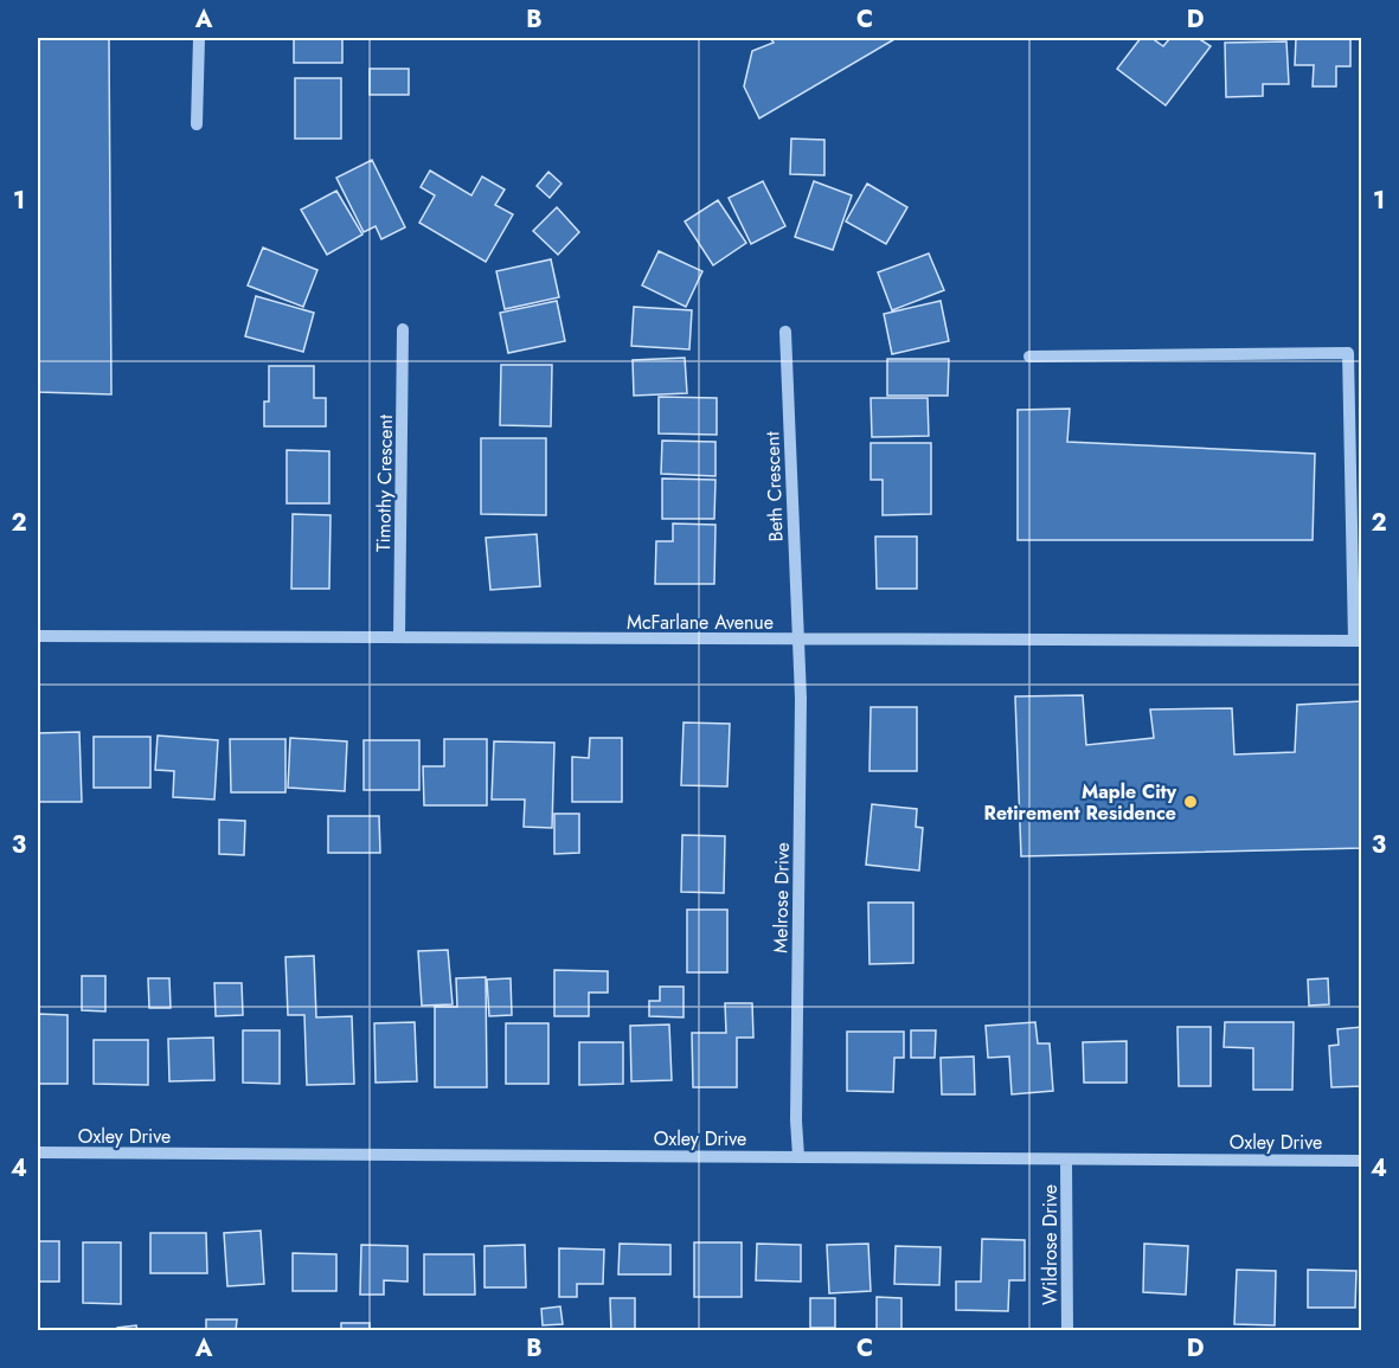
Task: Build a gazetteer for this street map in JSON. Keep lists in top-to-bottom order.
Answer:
{
  "streets": {
    "street": [
      "Timothy Crescent",
      "Beth Crescent",
      "McFarlane Avenue",
      "Melrose Drive",
      "Oxley Drive",
      "Wildrose Drive"
    ]
  },
  "crossings": [
    ["Timothy Crescent", "McFarlane Avenue"],
    ["Beth Crescent", "McFarlane Avenue"],
    ["Beth Crescent", "Melrose Drive"],
    ["McFarlane Avenue", "Melrose Drive"],
    ["Melrose Drive", "Oxley Drive"],
    ["Oxley Drive", "Wildrose Drive"]
  ],
  "places": ["Maple City Retirement Residence"],
  "grid": {
    "columns": [
      "A",
      "B",
      "C",
      "D"
    ],
    "rows": [
      "1",
      "2",
      "3",
      "4"
    ]
  }
}
